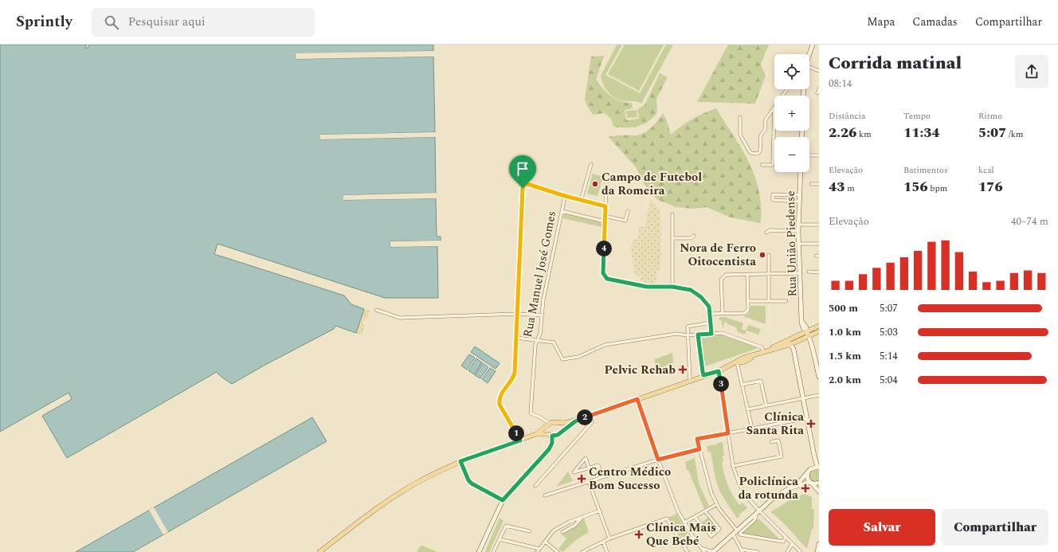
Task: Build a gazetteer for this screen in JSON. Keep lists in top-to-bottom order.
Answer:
{
  "streets": {
    "street": ["Rua União Piedense", "Rua Manuel José Gomes"]
  },
  "places": {
    "other": ["Campo de Futebol da Romeira", "Nora de Ferro Oitocentista"],
    "health": [
      "Pelvic Rehab",
      "Clínica Santa Rita",
      "Centro Médico Bom Sucesso",
      "Policlínica da rotunda",
      "Clínica Mais Que Bebé"
    ]
  },
  "page": {
    "header": "Sprintly",
    "search": "Pesquisar aqui",
    "nav": ["Mapa", "Camadas", "Compartilhar"],
    "heading": ["Corrida matinal", "08:14"],
    "map_buttons": ["+", "−"],
    "stats": [
      ["Distância", "2.26 km"],
      ["Tempo", "11:34"],
      ["Ritmo", "5:07 /km"],
      ["Elevação", "43 m"],
      ["Batimentos", "156 bpm"],
      ["kcal", "176"]
    ],
    "chart": ["Elevação", "40–74 m"],
    "pins": [
      "4",
      "3",
      "2",
      "1"
    ],
    "list": [
      {
        "name": "500 m",
        "note": "5:07"
      },
      {
        "name": "1.0 km",
        "note": "5:03"
      },
      {
        "name": "1.5 km",
        "note": "5:14"
      },
      {
        "name": "2.0 km",
        "note": "5:04"
      }
    ],
    "buttons": ["Salvar", "Compartilhar"]
  }
}
